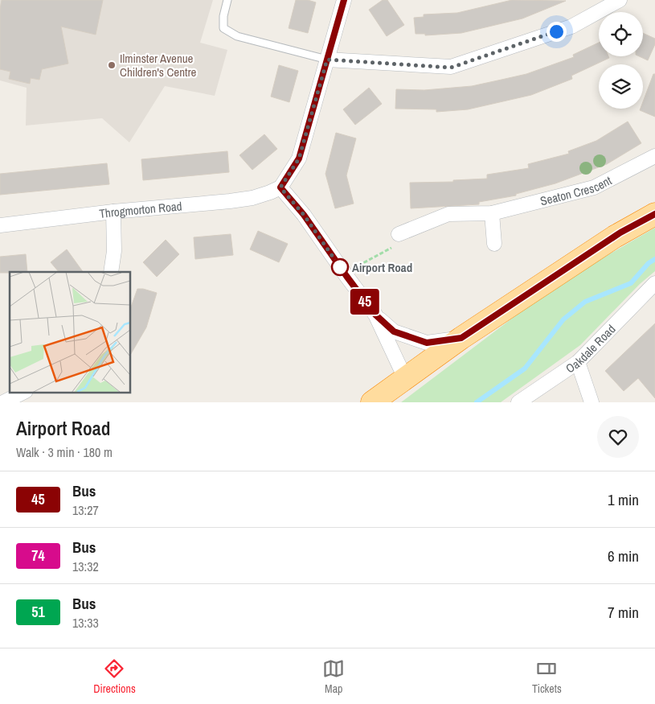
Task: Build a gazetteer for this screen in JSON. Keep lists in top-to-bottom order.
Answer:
{
  "streets": {
    "street": ["Seaton Crescent", "Throgmorton Road", "Oakdale Road"]
  },
  "places": ["Ilminster Avenue Children's Centre", "Airport Road"],
  "lines": ["bus line 45"],
  "page": {
    "on_map": "45",
    "heading": ["Airport Road", "Walk · 3 min · 180 m"],
    "list": [
      {
        "mark": "45",
        "name": "Bus",
        "note": "13:27",
        "value": "1 min"
      },
      {
        "mark": "74",
        "name": "Bus",
        "note": "13:32",
        "value": "6 min"
      },
      {
        "mark": "51",
        "name": "Bus",
        "note": "13:33",
        "value": "7 min"
      }
    ],
    "tabs": ["Directions", "Map", "Tickets"]
  }
}
